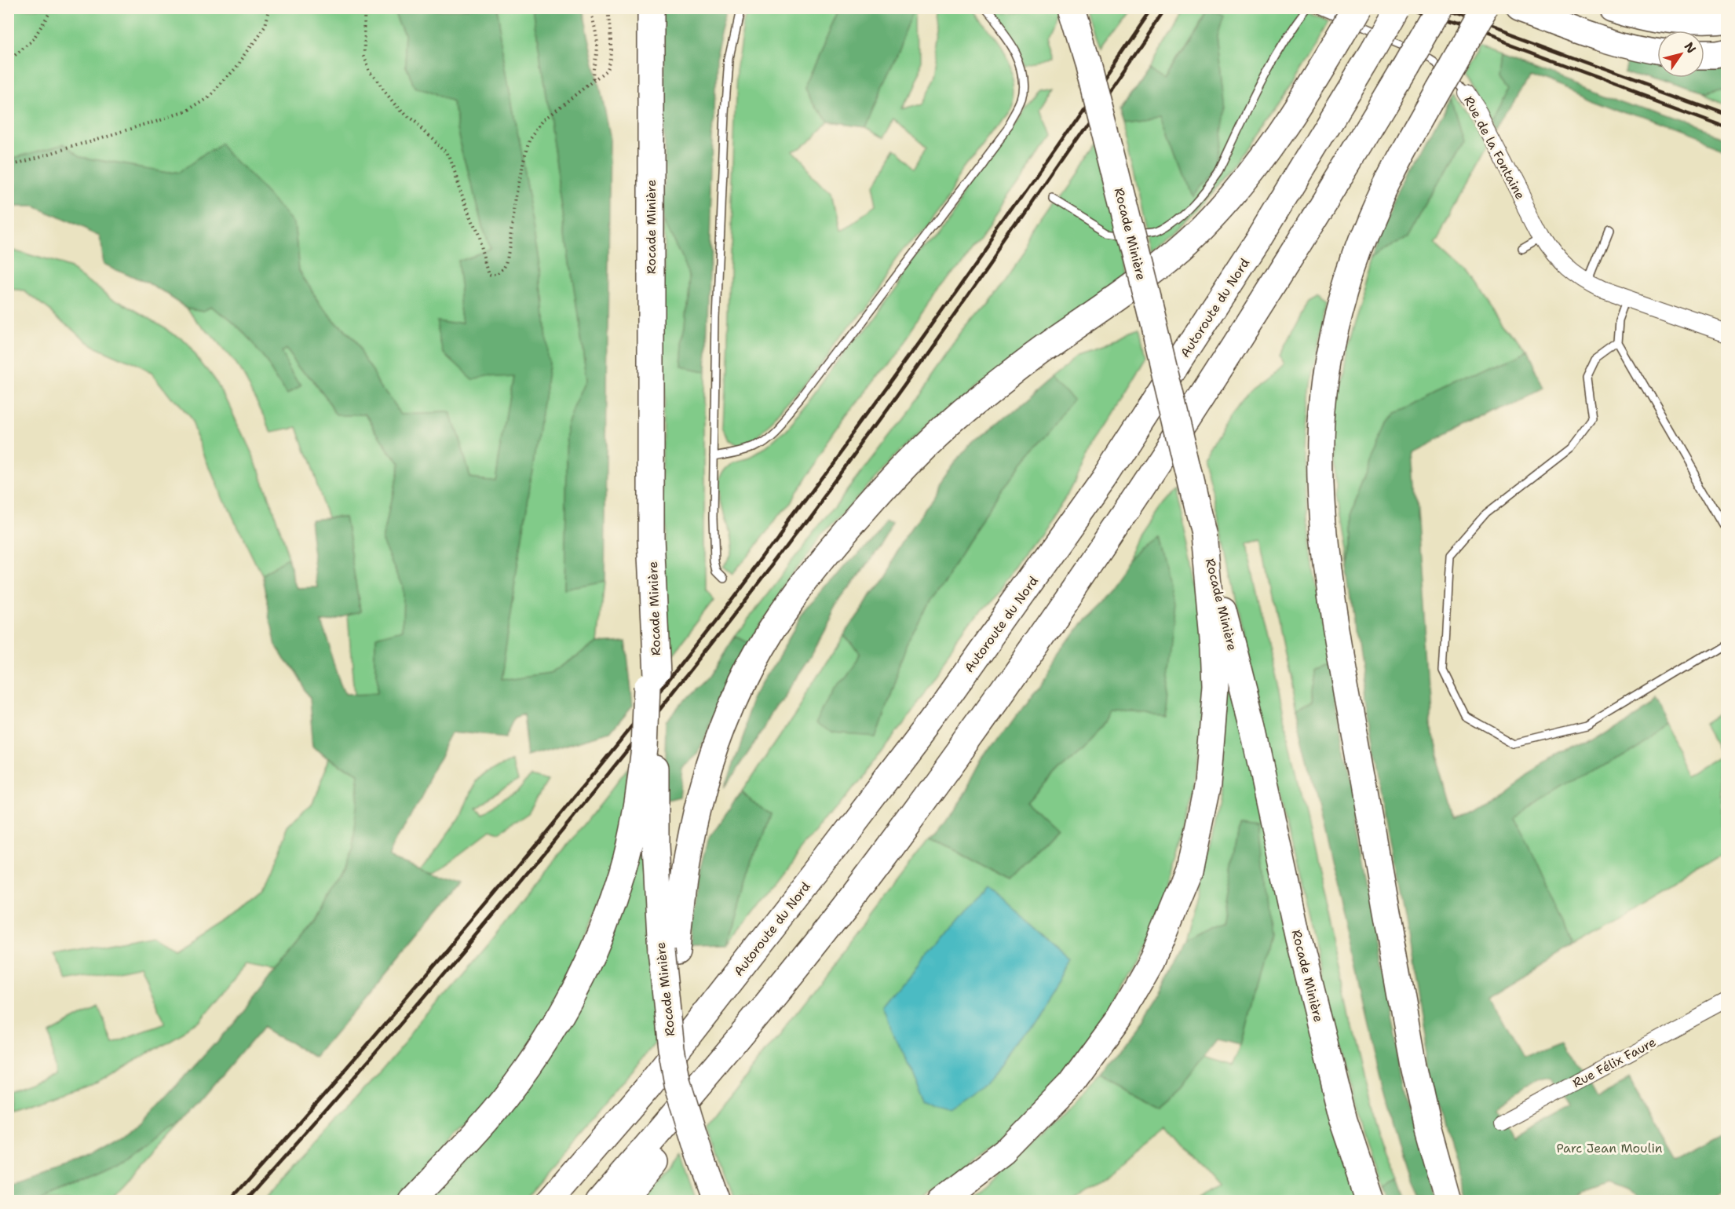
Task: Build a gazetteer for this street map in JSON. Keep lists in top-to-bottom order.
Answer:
{
  "streets": {
    "highway": ["Rocade Minière", "Autoroute du Nord"],
    "street": ["Rue de la Fontaine", "Rue Félix Faure"]
  },
  "parks": ["Parc Jean Moulin"],
  "north": "top right"
}
